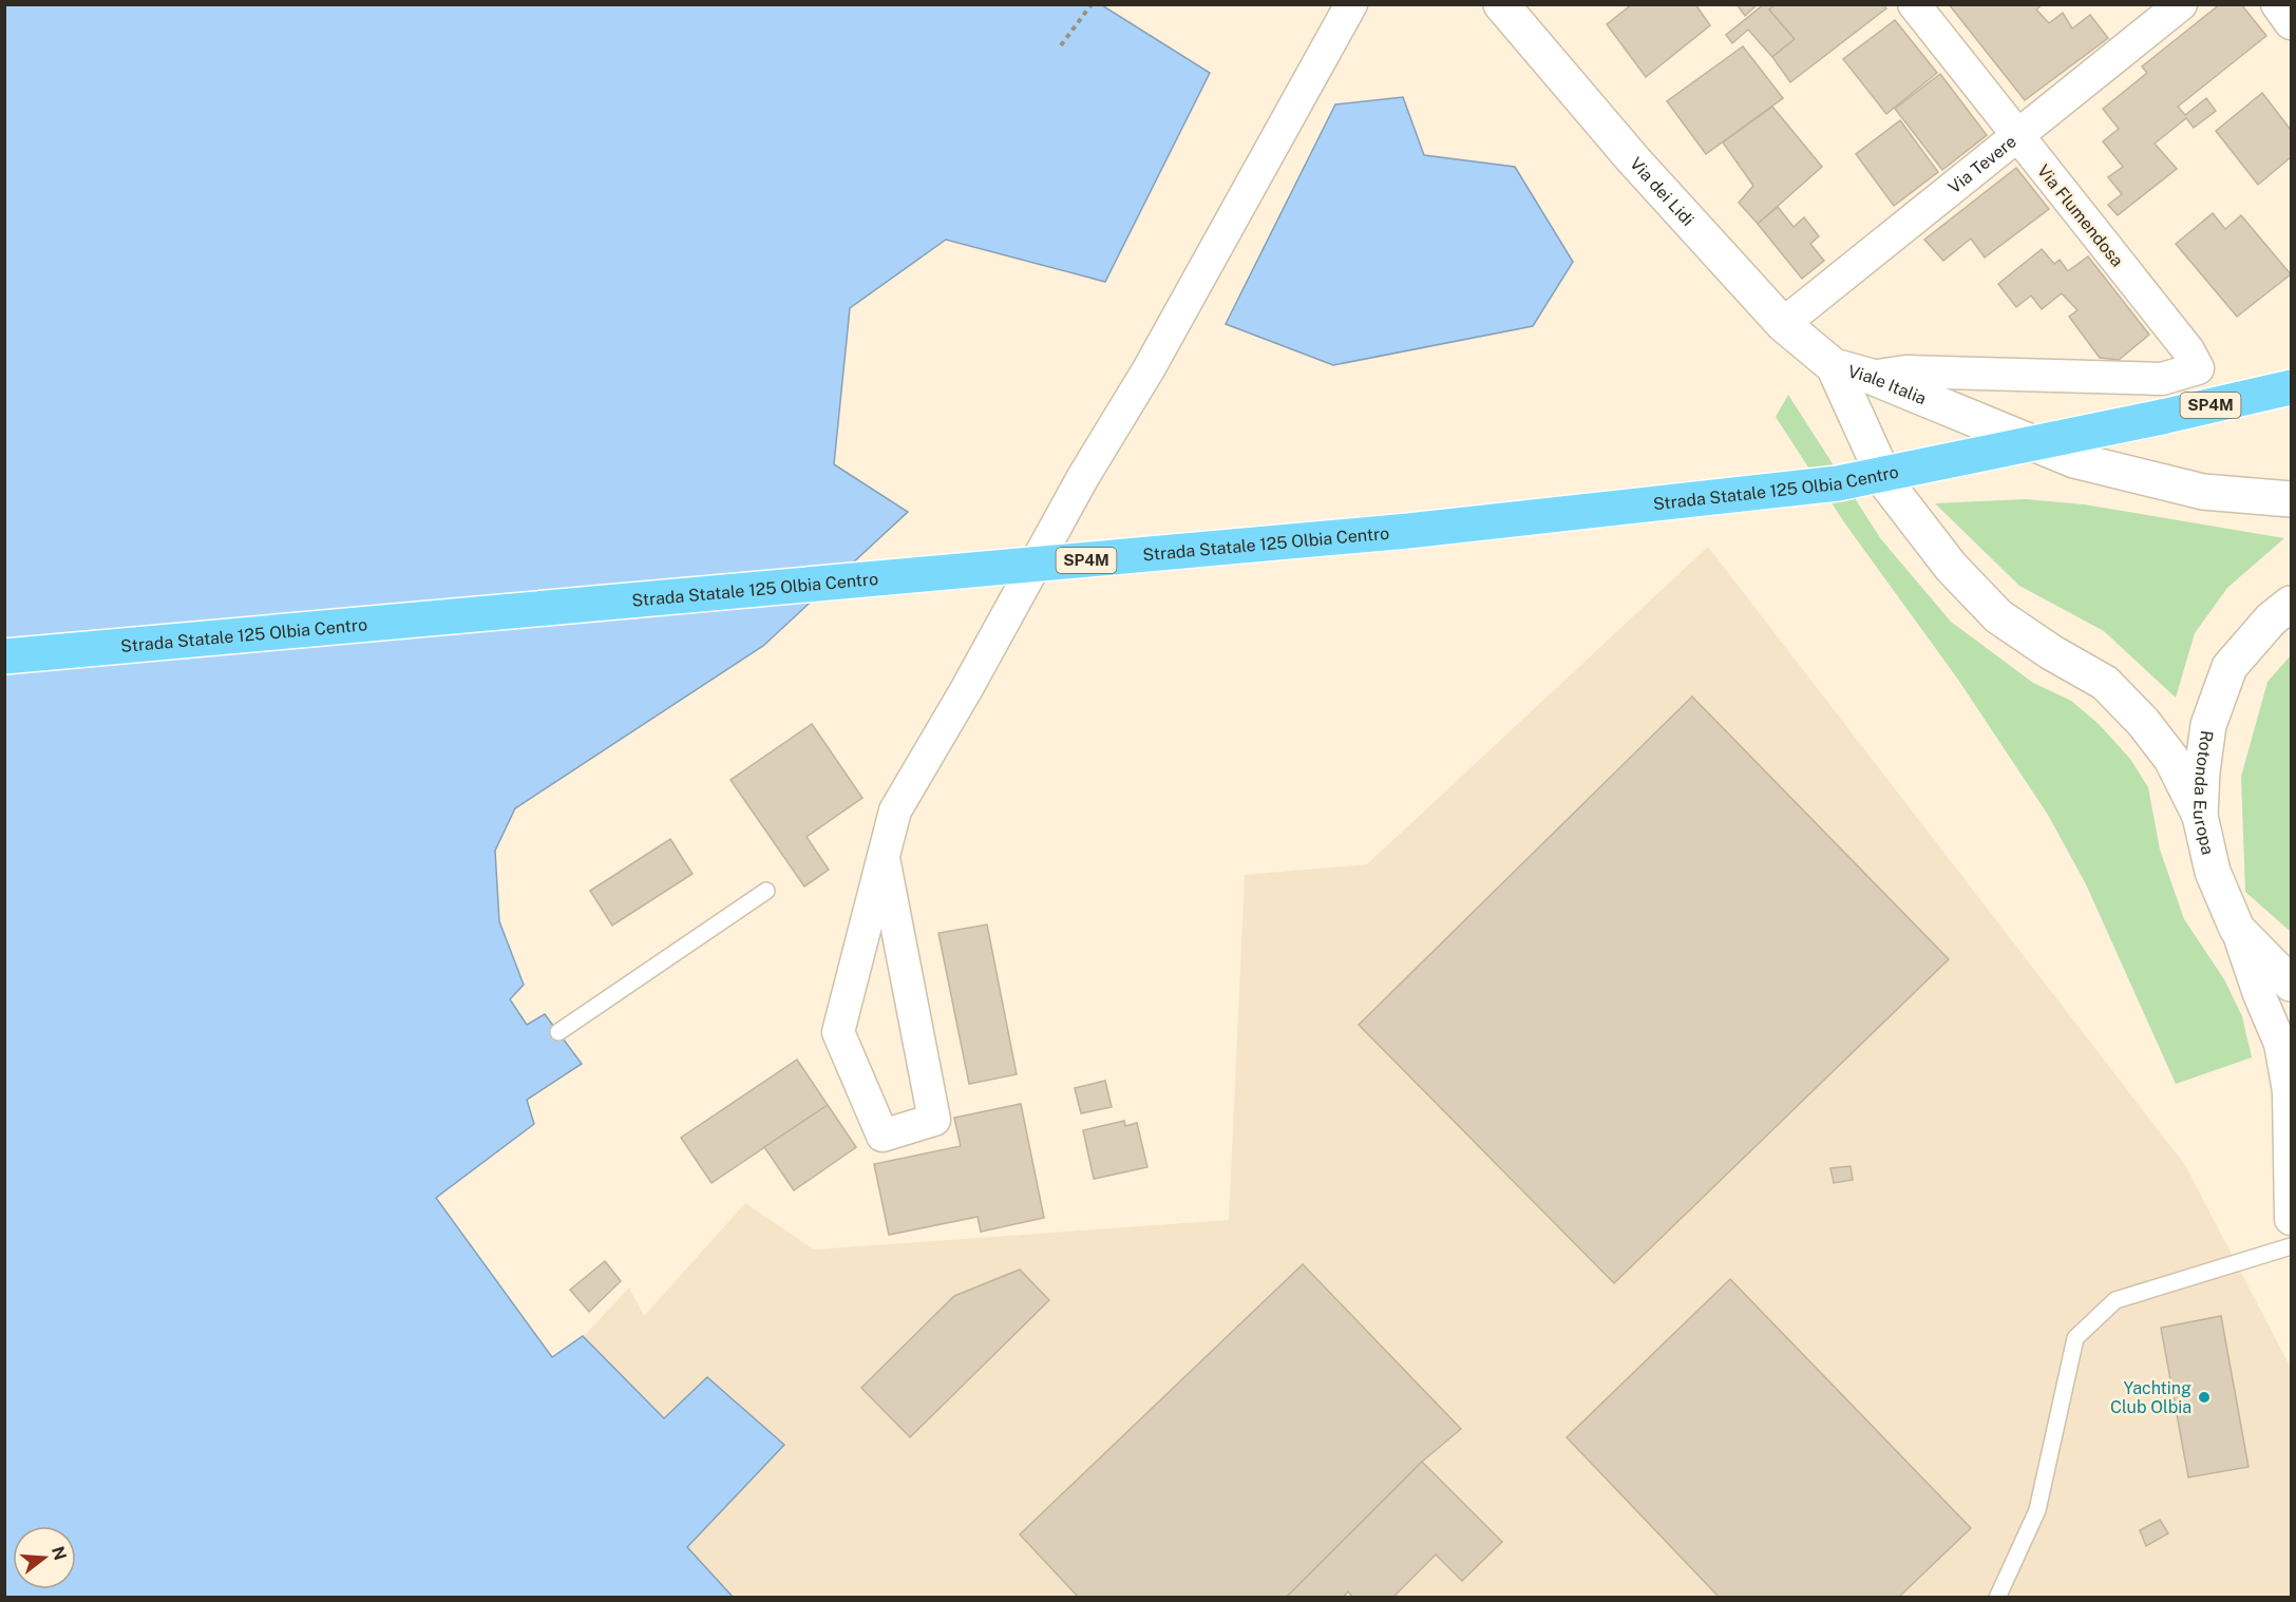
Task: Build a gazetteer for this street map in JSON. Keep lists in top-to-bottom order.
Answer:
{
  "streets": {
    "main road": [
      "Via dei Lidi",
      "Viale Italia",
      "SP4M",
      "Strada Statale 125 Olbia Centro",
      "Rotonda Europa"
    ],
    "street": ["Via Tevere", "Via Flumendosa"]
  },
  "crossings": [
    ["Via Tevere", "Via dei Lidi"],
    ["Via Tevere", "Via Flumendosa"],
    ["Via dei Lidi", "Viale Italia"],
    ["Via Flumendosa", "Viale Italia"],
    ["Viale Italia", "Rotonda Europa"]
  ],
  "places": ["Yachting Club Olbia"],
  "north": "right"
}
